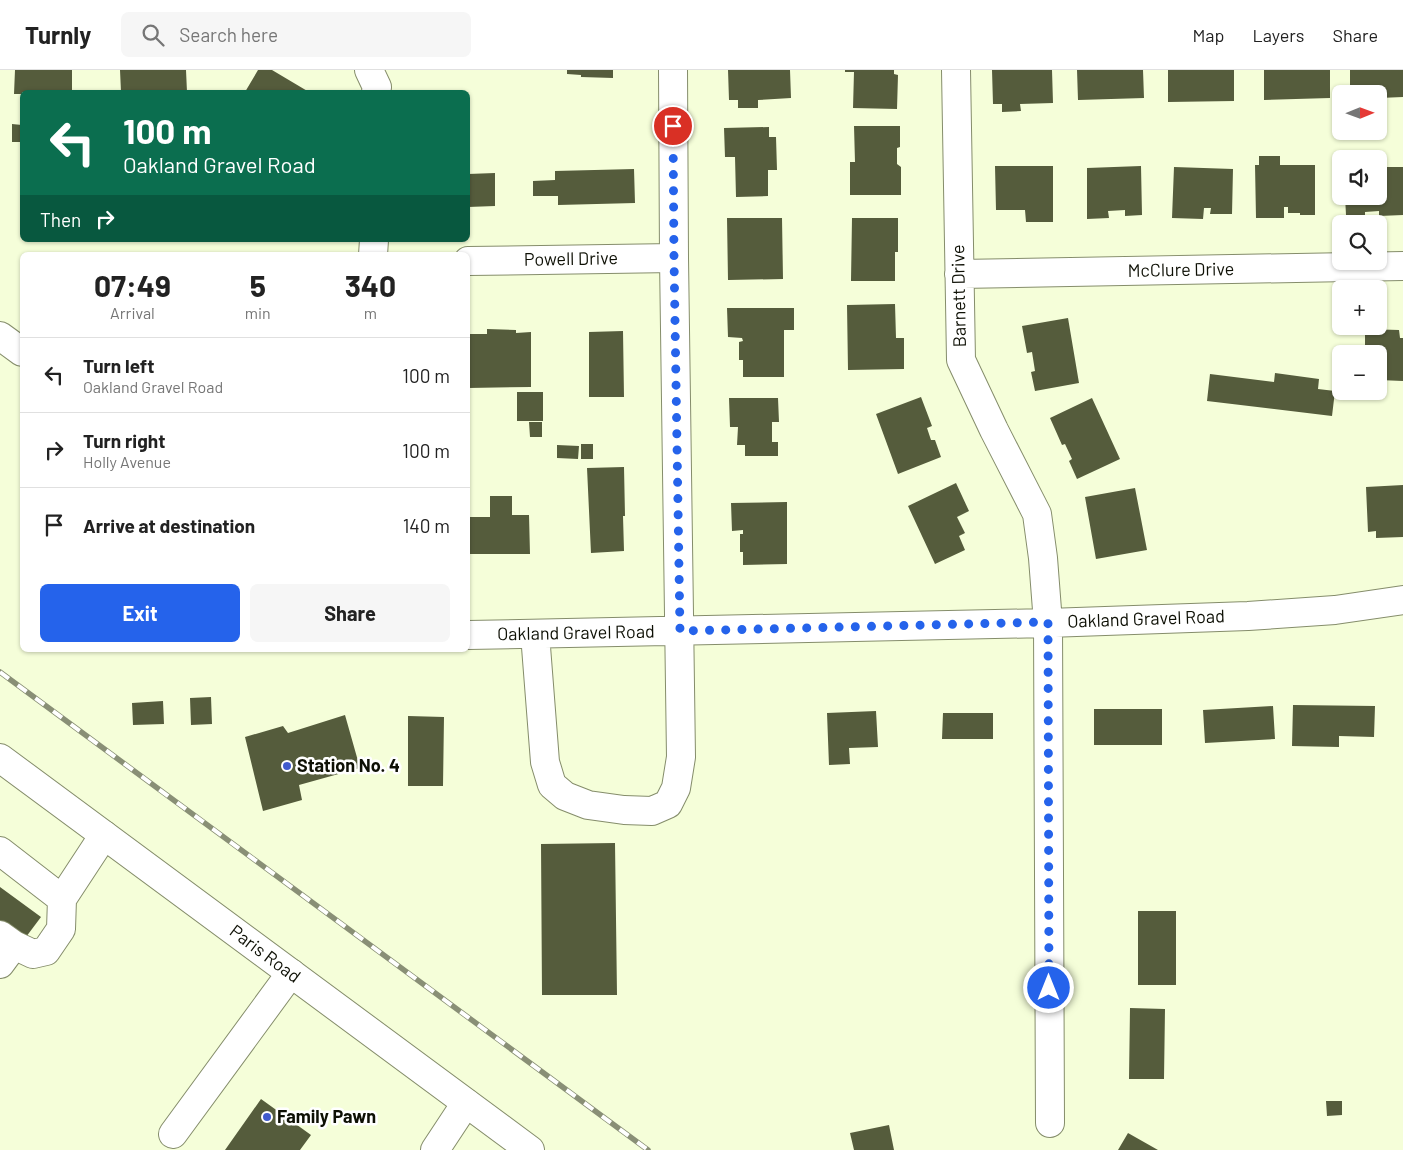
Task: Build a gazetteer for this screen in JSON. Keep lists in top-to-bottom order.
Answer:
{
  "streets": {
    "street": [
      "Powell Drive",
      "McClure Drive",
      "Barnett Drive",
      "Oakland Gravel Road",
      "Paris Road"
    ]
  },
  "crossings": [
    ["McClure Drive", "Barnett Drive"],
    ["Barnett Drive", "Oakland Gravel Road"]
  ],
  "places": ["Station No. 4", "Family Pawn"],
  "north": "right",
  "page": {
    "header": "Turnly",
    "search": "Search here",
    "nav": ["Map", "Layers", "Share"],
    "map_buttons": ["+", "−"],
    "turn": ["100 m", "Oakland Gravel Road"],
    "then": "Then",
    "eta": [
      "07:49",
      "Arrival",
      "5",
      "min",
      "340",
      "m"
    ],
    "list": [
      {
        "name": "Turn left",
        "note": "Oakland Gravel Road",
        "value": "100 m"
      },
      {
        "name": "Turn right",
        "note": "Holly Avenue",
        "value": "100 m"
      },
      {
        "name": "Arrive at destination",
        "value": "140 m"
      }
    ],
    "buttons": ["Exit", "Share"]
  }
}
